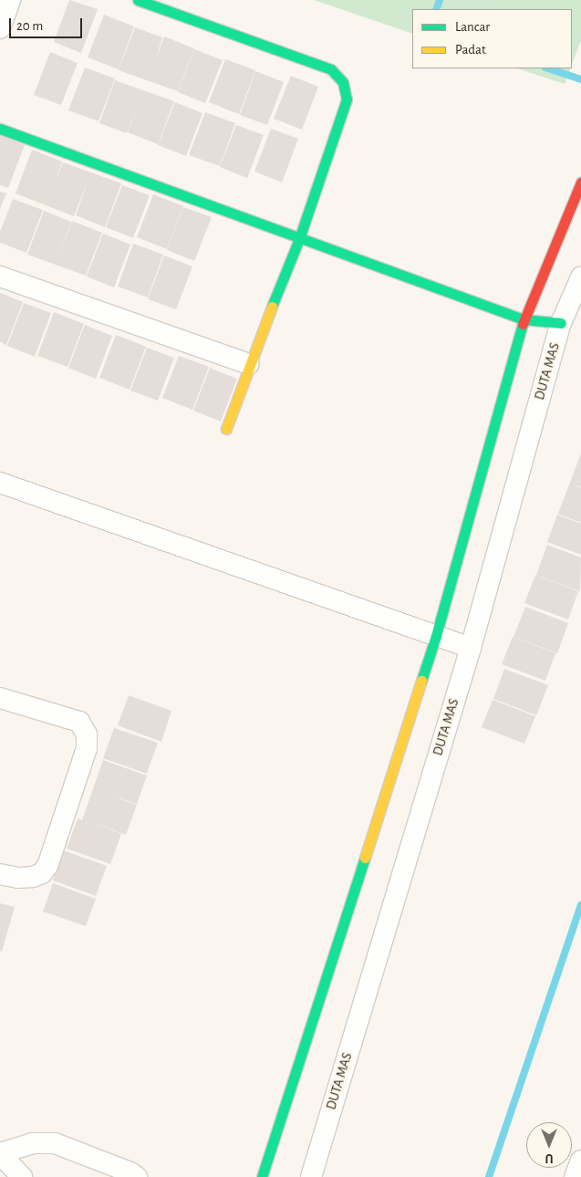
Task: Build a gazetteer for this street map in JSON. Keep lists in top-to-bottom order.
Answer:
{
  "streets": {
    "street": ["DUTA MAS"]
  },
  "legend": ["Lancar", "Padat"],
  "scale_bar": "20 m",
  "north": "bottom"
}
